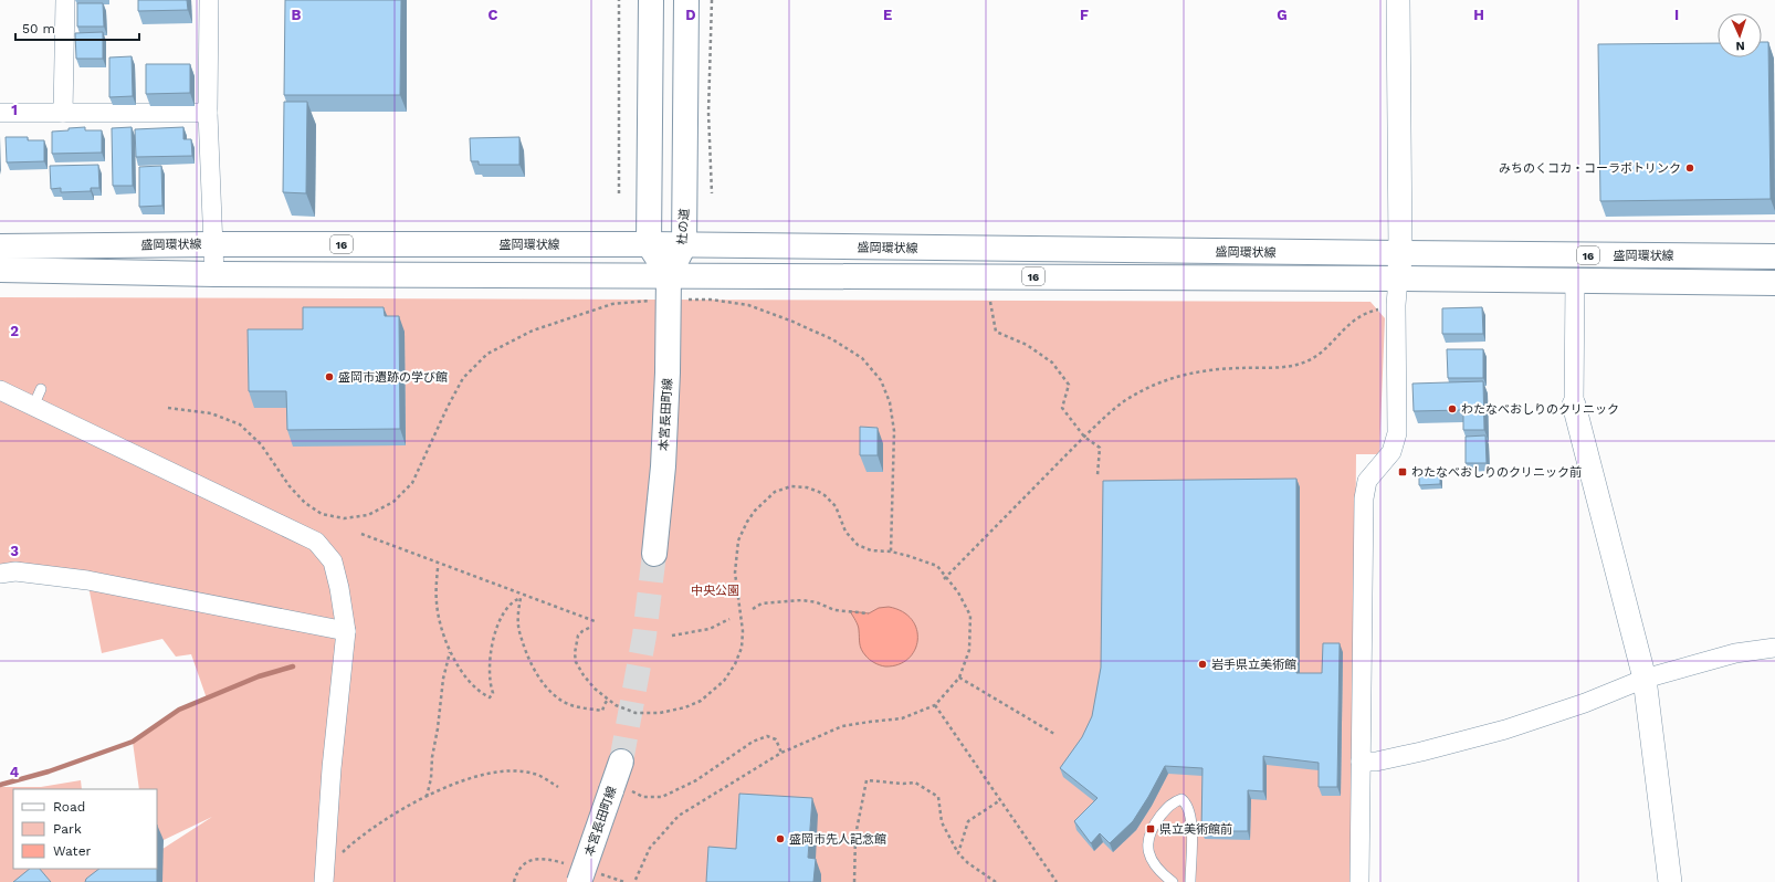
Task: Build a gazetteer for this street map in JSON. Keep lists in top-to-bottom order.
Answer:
{
  "streets": {
    "main road": [
      "杜の道",
      "盛岡環状線",
      "16",
      "本宮長田町線"
    ]
  },
  "crossings": [
    ["杜の道", "盛岡環状線"],
    ["杜の道", "本宮長田町線"],
    ["盛岡環状線", "本宮長田町線"]
  ],
  "parks": ["中央公園"],
  "places": {
    "other": [
      "みちのくコカ・コーラボトリンク",
      "盛岡市遺跡の学び館",
      "わたなべおしりのクリニック",
      "岩手県立美術館",
      "盛岡市先人記念館"
    ],
    "transit": ["わたなべおしりのクリニック前", "県立美術館前"]
  },
  "legend": ["Road", "Park", "Water"],
  "scale_bar": "50 m",
  "north": "bottom",
  "grid": {
    "columns": [
      "B",
      "C",
      "D",
      "E",
      "F",
      "G",
      "H",
      "I"
    ],
    "rows": [
      "1",
      "2",
      "3",
      "4"
    ]
  }
}
